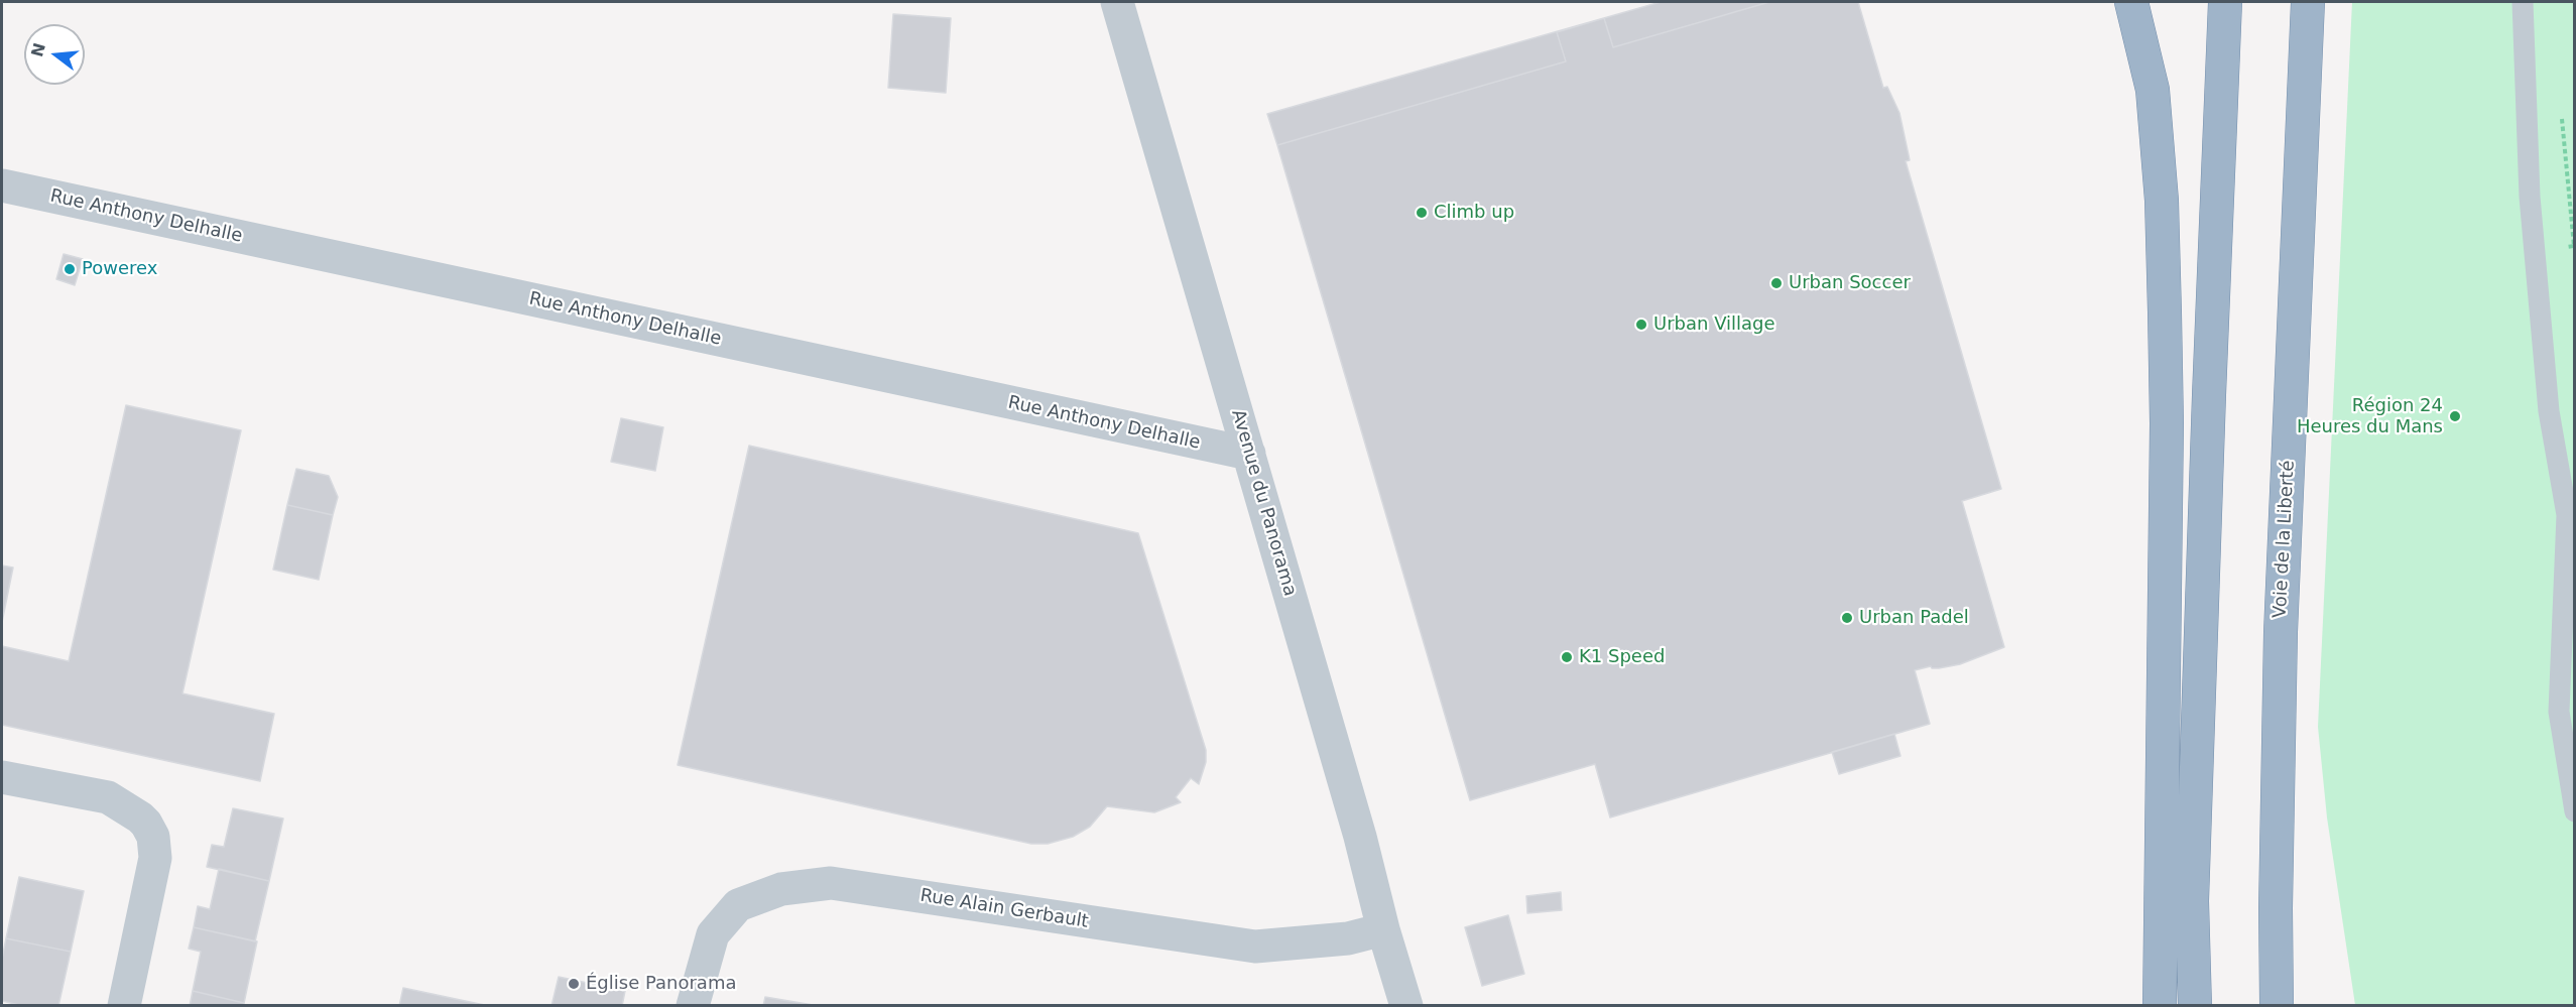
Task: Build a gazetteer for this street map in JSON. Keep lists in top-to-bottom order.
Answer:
{
  "streets": {
    "highway": ["Voie de la Liberté"],
    "street": ["Rue Anthony Delhalle", "Avenue du Panorama", "Rue Alain Gerbault"]
  },
  "crossings": [
    ["Rue Anthony Delhalle", "Avenue du Panorama"],
    ["Avenue du Panorama", "Rue Alain Gerbault"]
  ],
  "places": [
    "Climb up",
    "Powerex",
    "Urban Soccer",
    "Urban Village",
    "Région 24 Heures du Mans",
    "Urban Padel",
    "K1 Speed",
    "Église Panorama"
  ],
  "north": "left"
}
